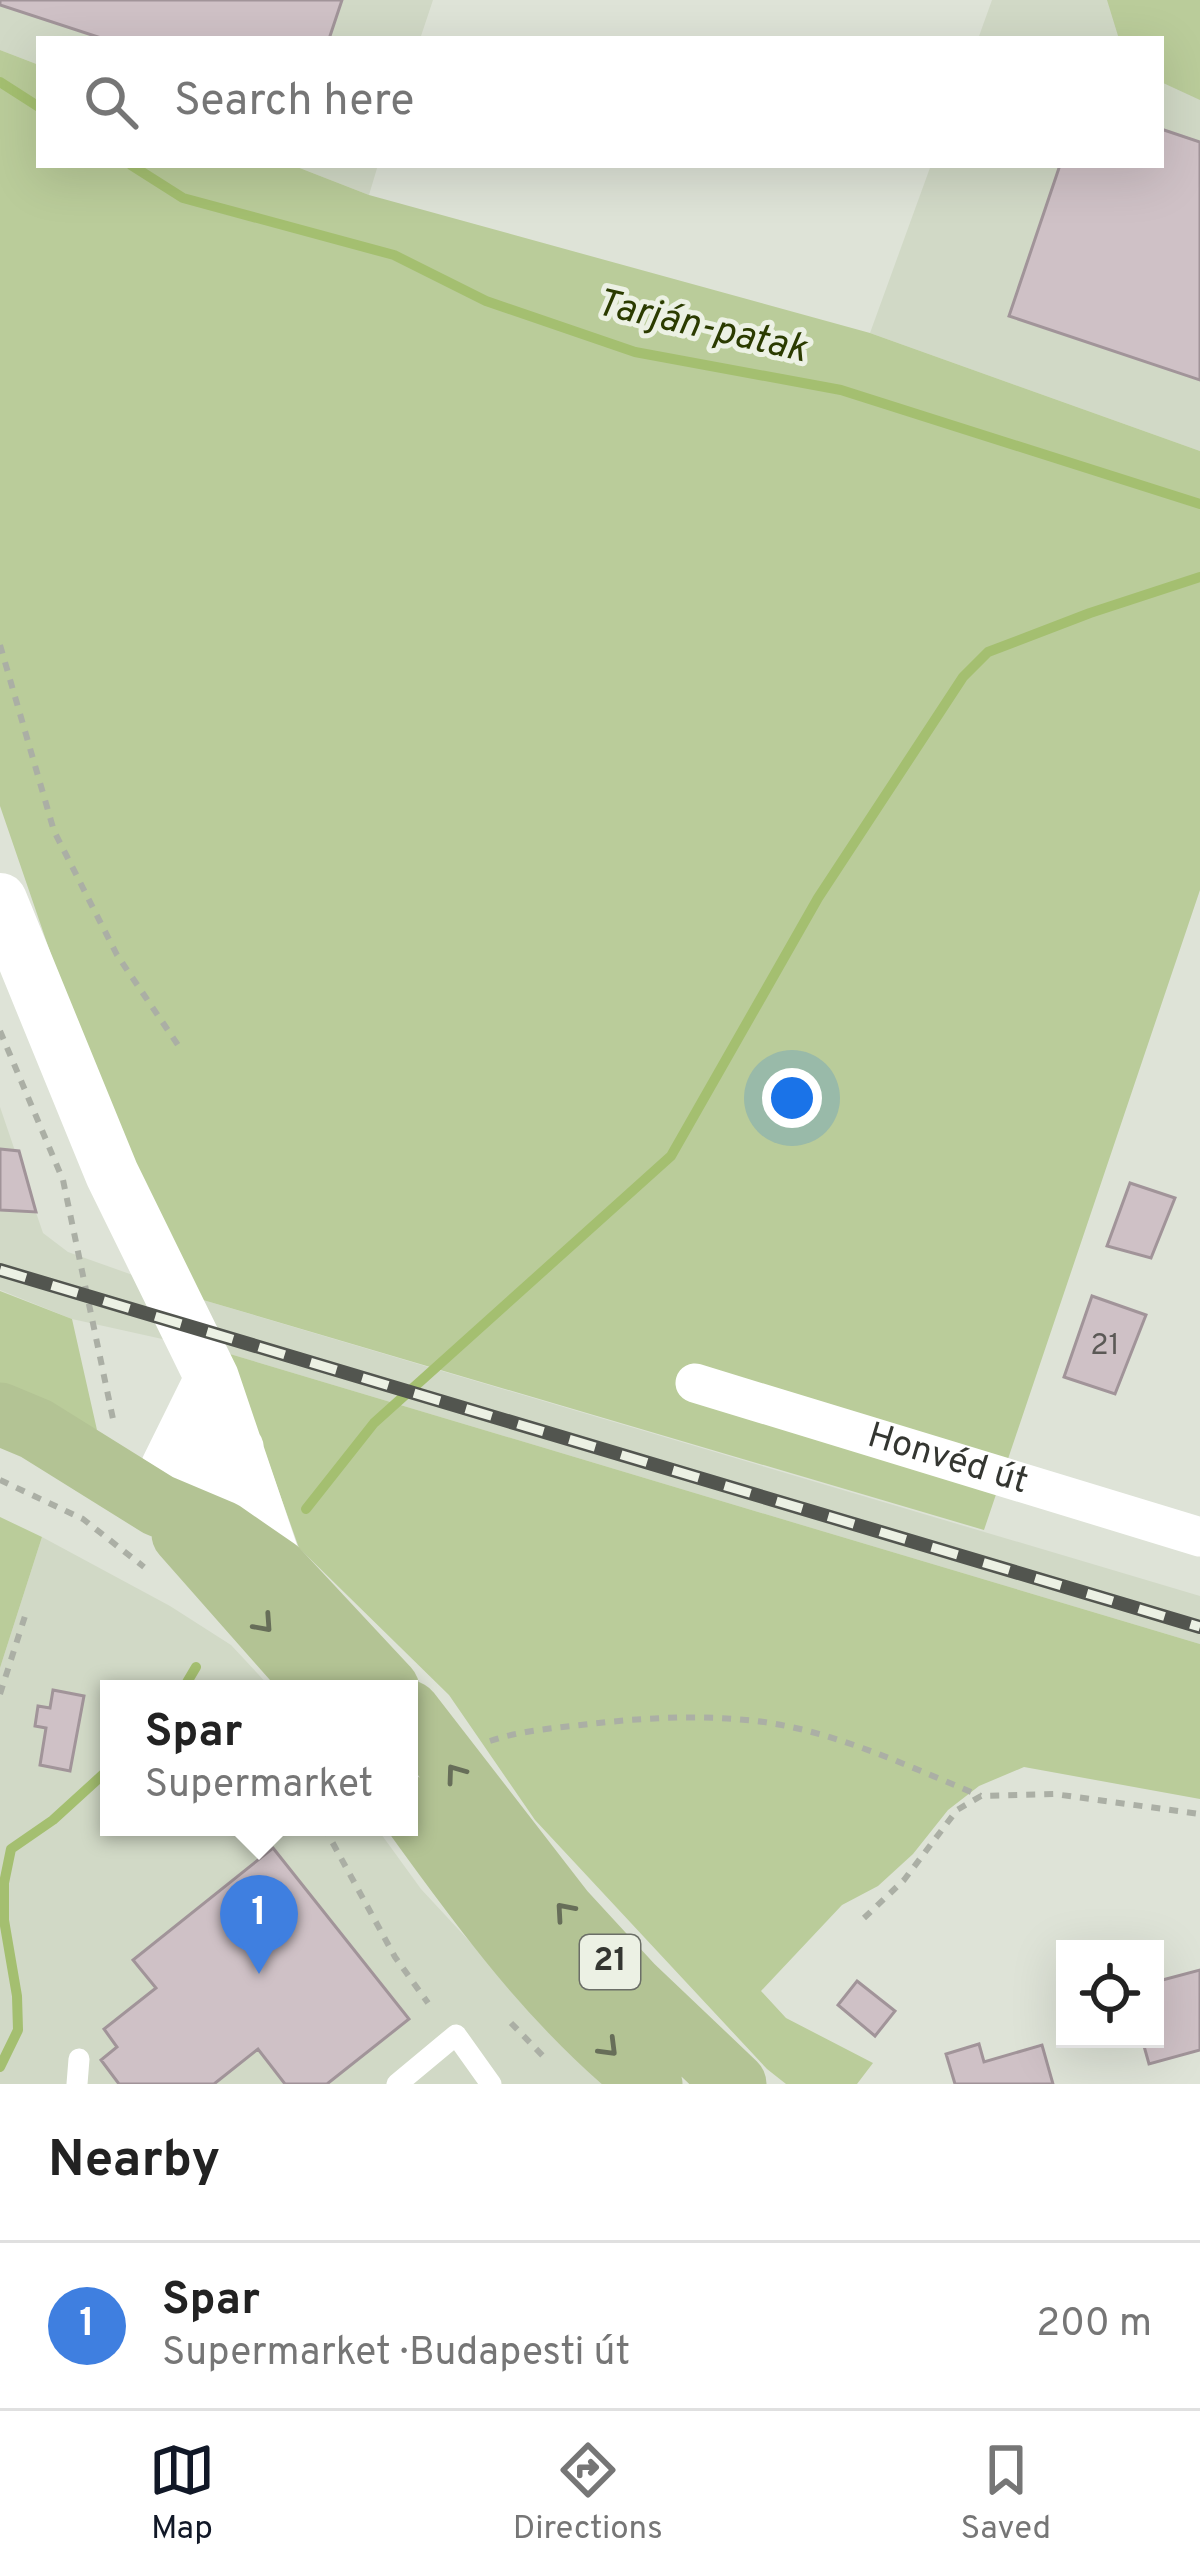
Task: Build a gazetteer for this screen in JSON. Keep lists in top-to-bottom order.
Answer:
{
  "streets": {
    "main road": ["21"],
    "street": ["Honvéd út"]
  },
  "water": ["Tarján-patak"],
  "house_numbers": ["21"],
  "page": {
    "search": "Search here",
    "popup": ["Spar", "Supermarket"],
    "pins": "1",
    "heading": "Nearby",
    "list": [
      {
        "mark": "1",
        "name": "Spar",
        "note": "Supermarket · Budapesti út",
        "value": "200 m"
      }
    ],
    "nav": ["Map", "Directions", "Saved"]
  }
}
